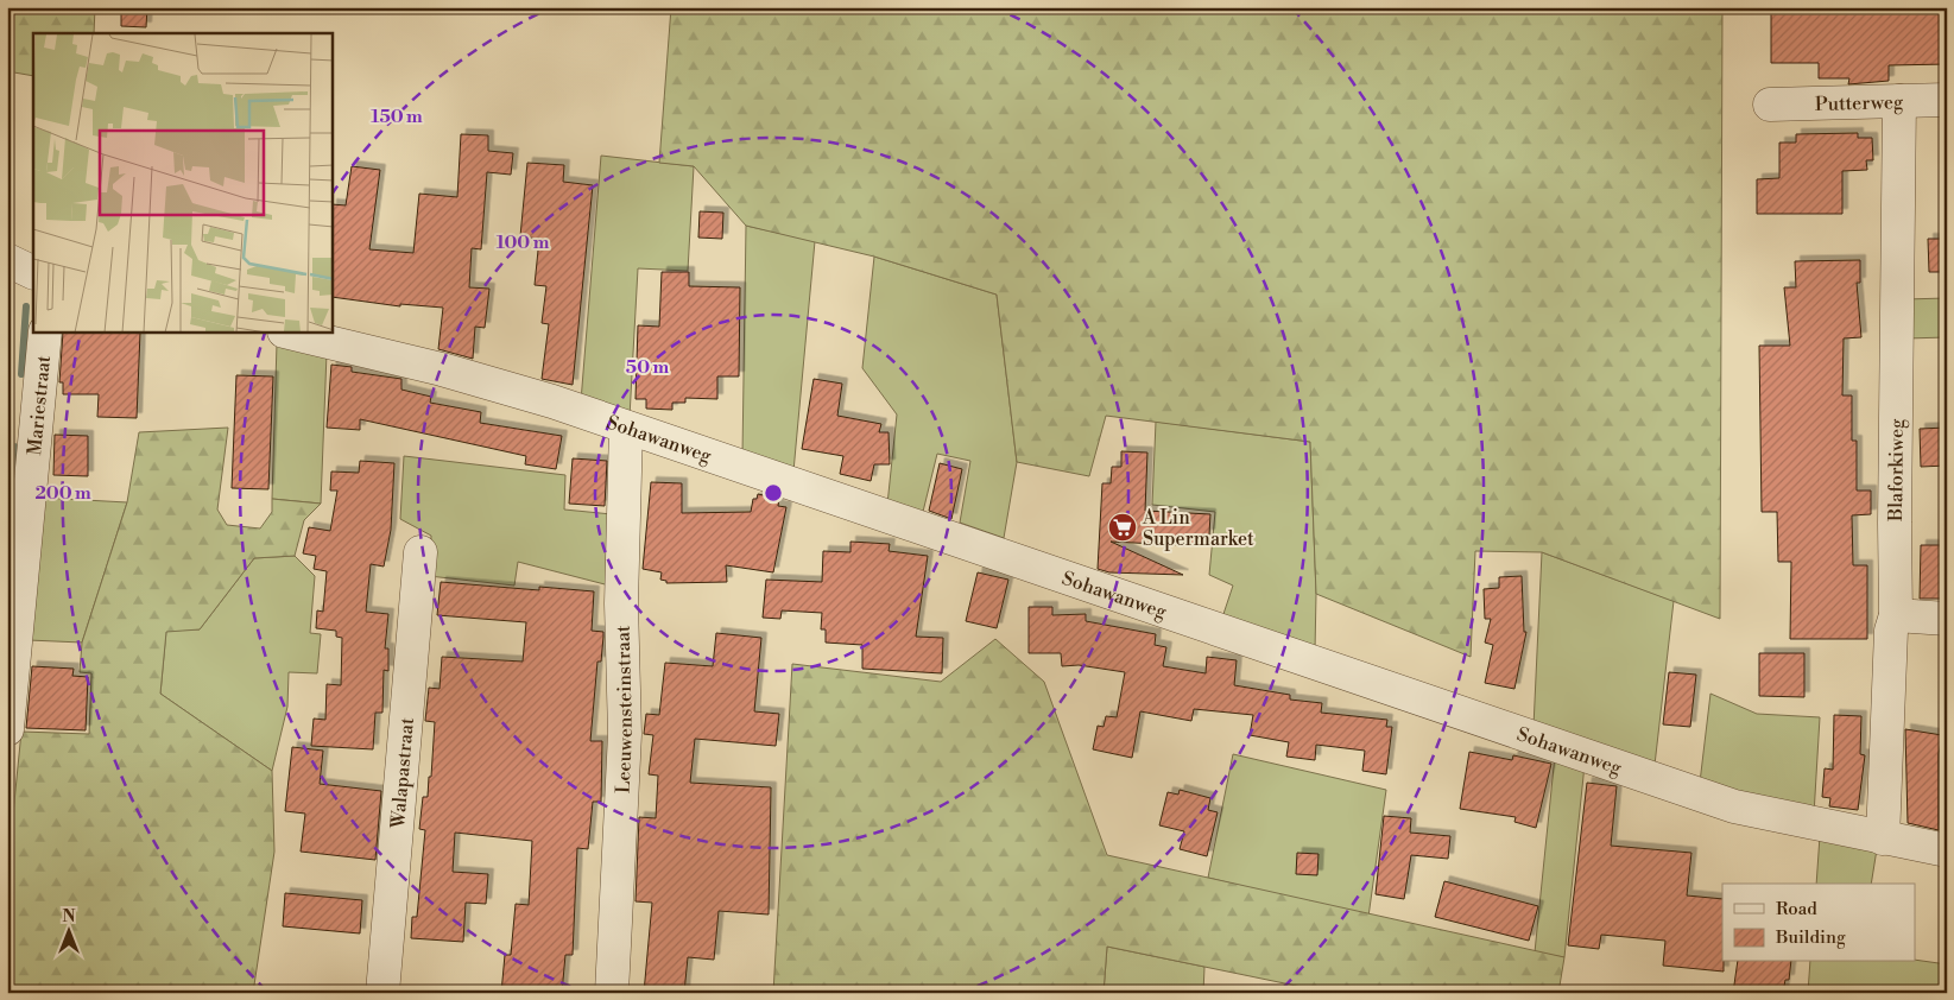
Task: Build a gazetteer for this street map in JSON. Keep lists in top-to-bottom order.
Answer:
{
  "streets": {
    "street": [
      "Putterweg",
      "Mariestraat",
      "Sohawanweg",
      "Blaforkiweg",
      "Leeuwensteinstraat",
      "Walapastraat"
    ]
  },
  "crossings": [
    ["Putterweg", "Blaforkiweg"],
    ["Sohawanweg", "Blaforkiweg"],
    ["Sohawanweg", "Leeuwensteinstraat"]
  ],
  "places": {
    "supermarket": ["A Lin Supermarket"]
  },
  "legend": ["Road", "Building"],
  "north": "top",
  "rings": [
    "150 m",
    "100 m",
    "50 m",
    "200 m"
  ]
}
